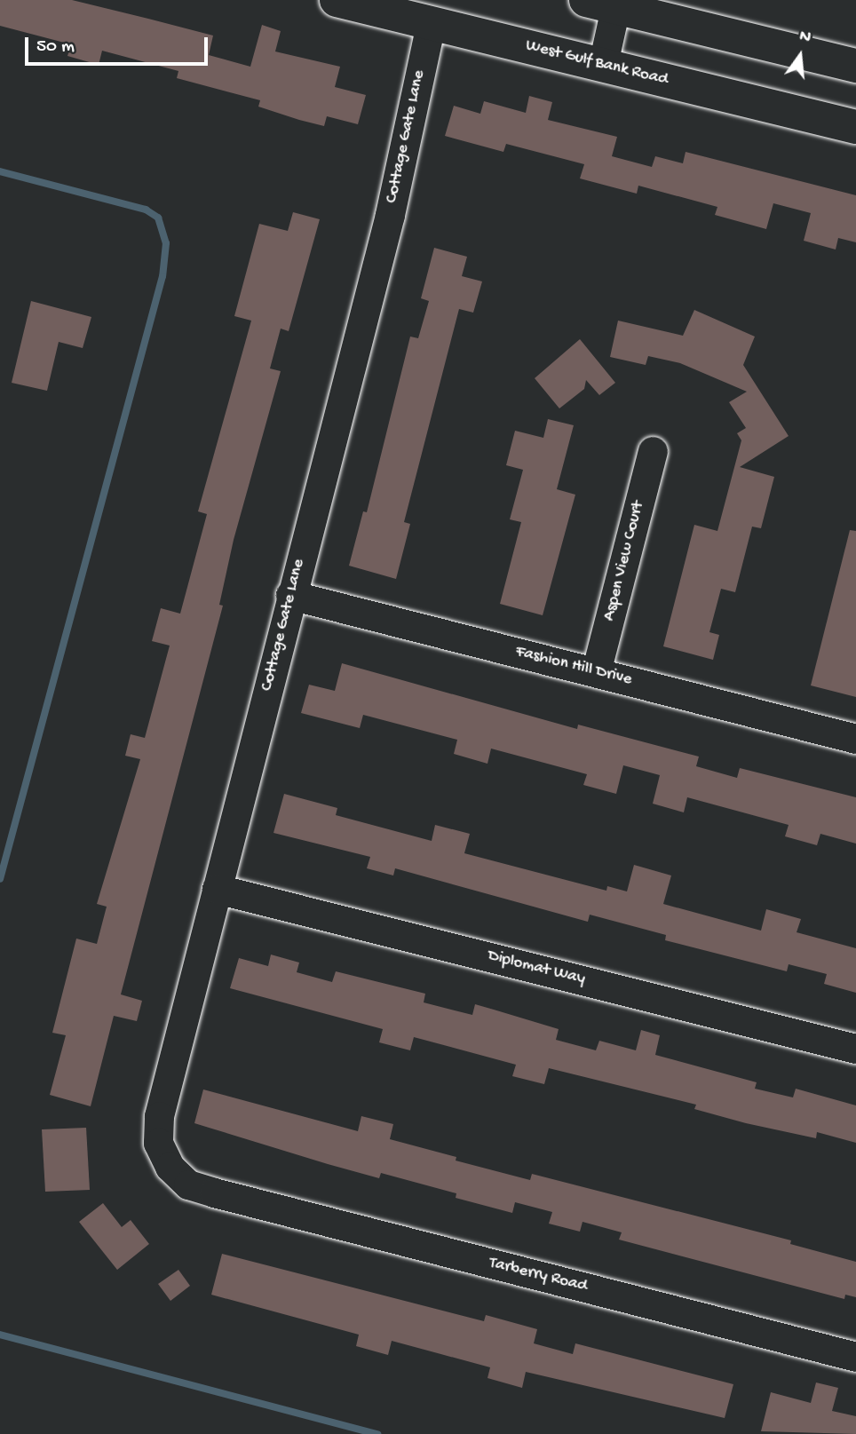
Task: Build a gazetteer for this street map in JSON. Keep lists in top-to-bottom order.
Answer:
{
  "streets": {
    "main road": ["West Gulf Bank Road"],
    "street": [
      "Cottage Gate Lane",
      "Aspen View Court",
      "Fashion Hill Drive",
      "Diplomat Way",
      "Tarberry Road"
    ]
  },
  "crossings": [
    ["West Gulf Bank Road", "Cottage Gate Lane"],
    ["Cottage Gate Lane", "Fashion Hill Drive"],
    ["Cottage Gate Lane", "Diplomat Way"],
    ["Cottage Gate Lane", "Tarberry Road"],
    ["Aspen View Court", "Fashion Hill Drive"]
  ],
  "scale_bar": "50 m",
  "north": "top"
}
